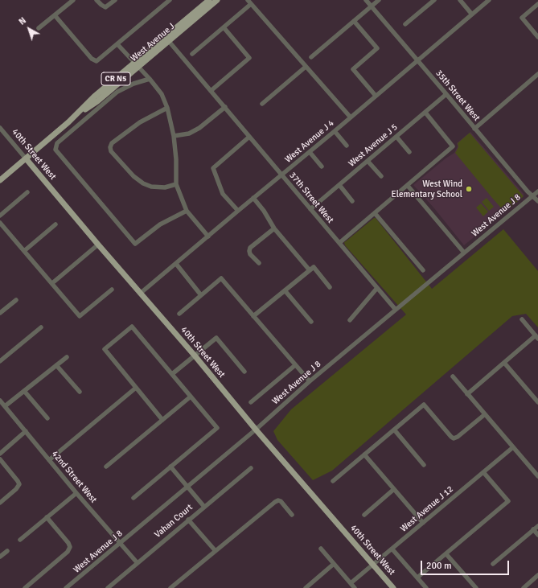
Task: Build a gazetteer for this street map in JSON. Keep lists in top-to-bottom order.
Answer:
{
  "streets": {
    "main road": ["West Avenue J", "CR N5", "40th Street West"],
    "street": [
      "35th Street West",
      "West Avenue J 4",
      "West Avenue J 5",
      "37th Street West",
      "West Avenue J 8",
      "42nd Street West",
      "West Avenue J 12",
      "Vahan Court"
    ]
  },
  "crossings": [
    ["West Avenue J", "40th Street West"],
    ["West Avenue J", "37th Street West"],
    ["35th Street West", "West Avenue J 4"],
    ["35th Street West", "West Avenue J 5"],
    ["35th Street West", "West Avenue J 8"],
    ["West Avenue J 4", "40th Street West"],
    ["West Avenue J 4", "37th Street West"],
    ["West Avenue J 5", "37th Street West"],
    ["40th Street West", "West Avenue J 8"],
    ["40th Street West", "West Avenue J 12"],
    ["37th Street West", "West Avenue J 8"],
    ["West Avenue J 8", "42nd Street West"],
    ["42nd Street West", "Vahan Court"]
  ],
  "places": ["West Wind Elementary School"],
  "scale_bar": "200 m",
  "north": "top left"
}
